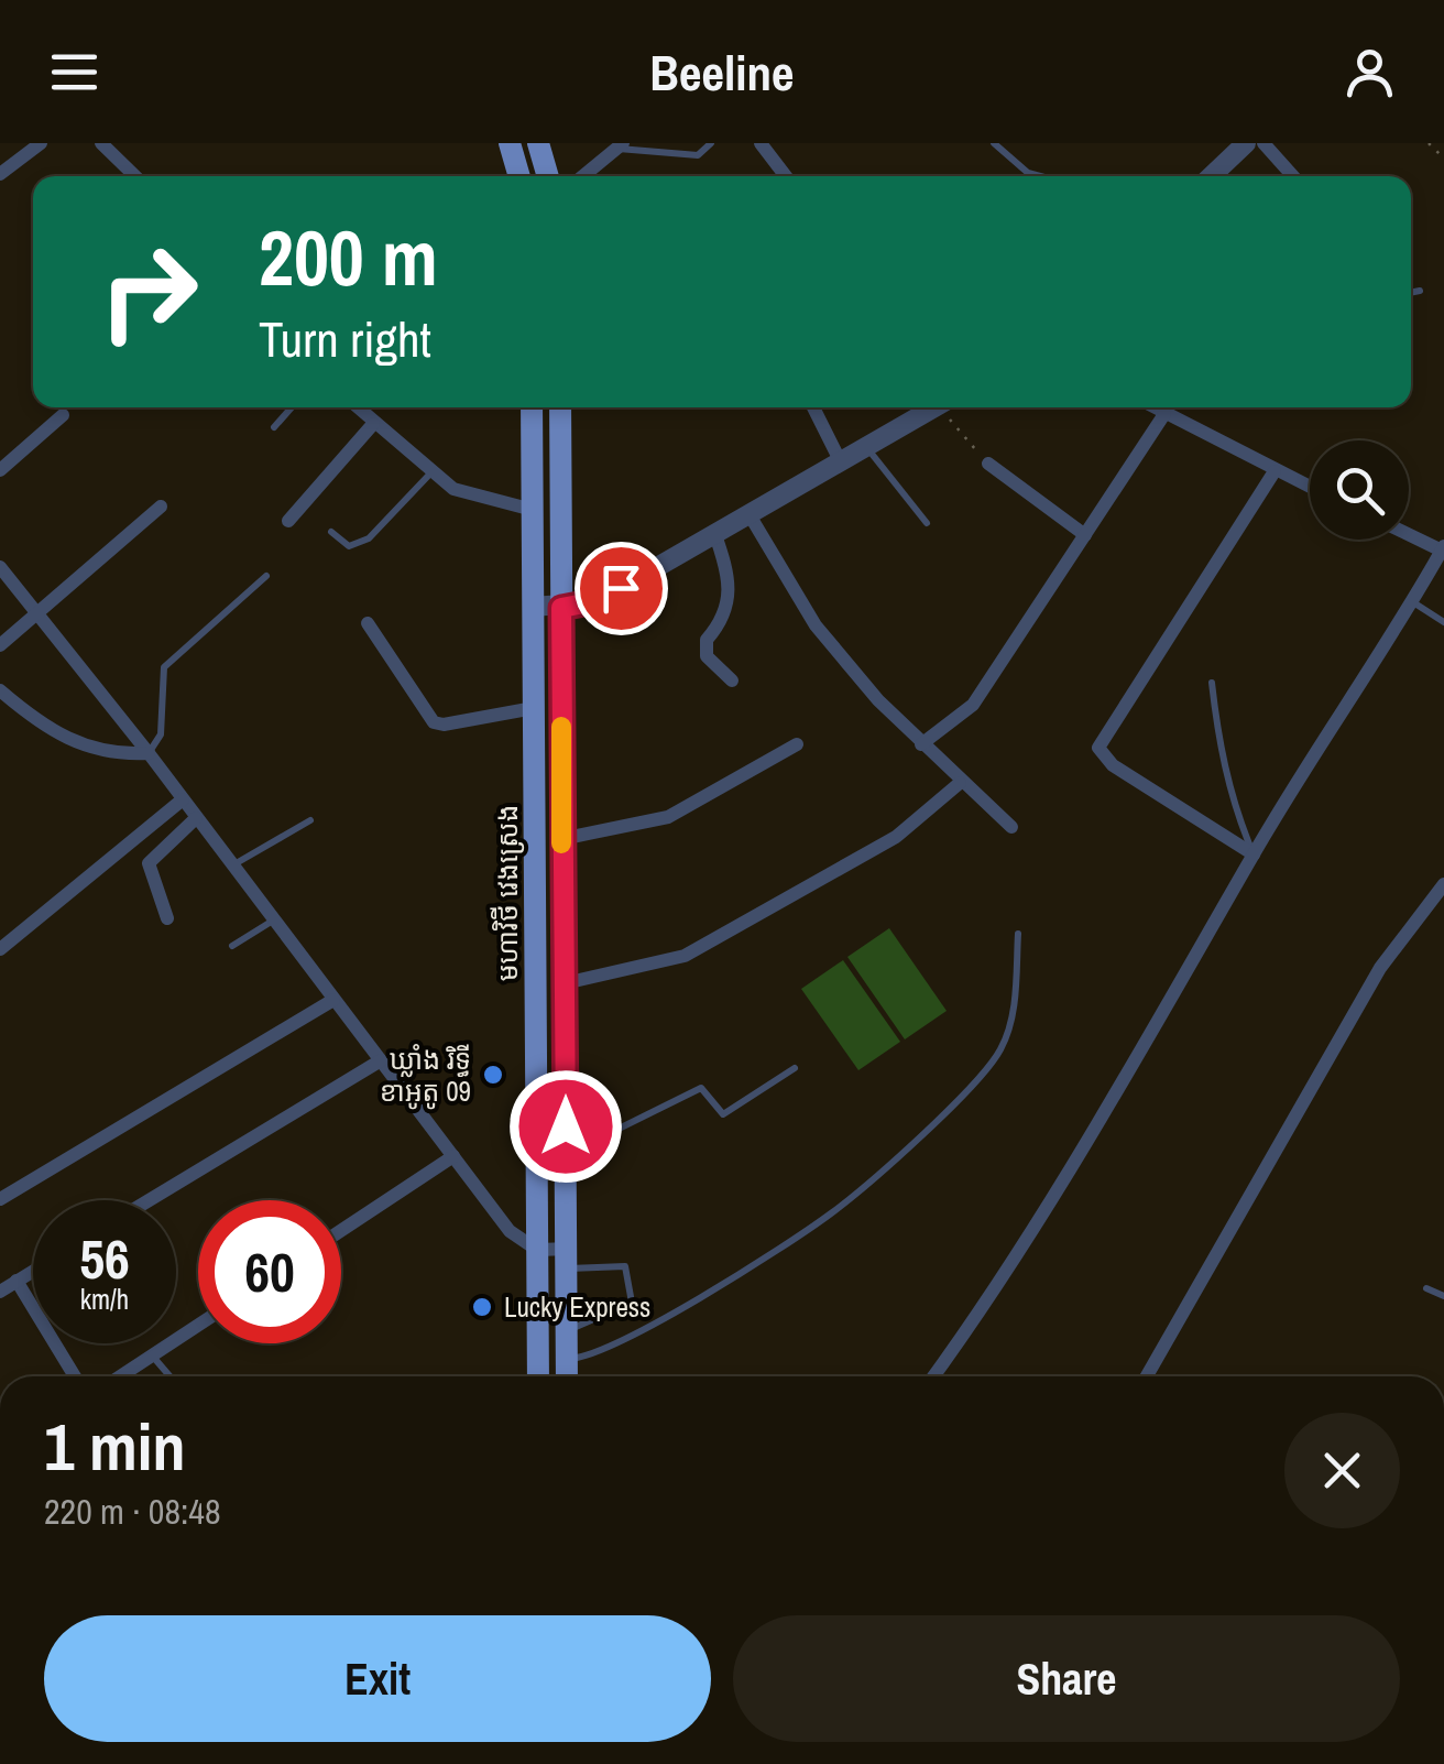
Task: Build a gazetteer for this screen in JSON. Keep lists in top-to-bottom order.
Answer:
{
  "streets": {
    "main road": ["មហាវិថី វេងស្រេង"]
  },
  "places": ["ឃ្លាំង រិទ្ធី ខាអូតូ 09", "Lucky Express"],
  "page": {
    "header": "Beeline",
    "turn": ["200 m", "Turn right"],
    "speed": "56 km/h",
    "limit": "60",
    "heading": ["1 min", "220 m · 08:48"],
    "buttons": ["Exit", "Share"]
  }
}
